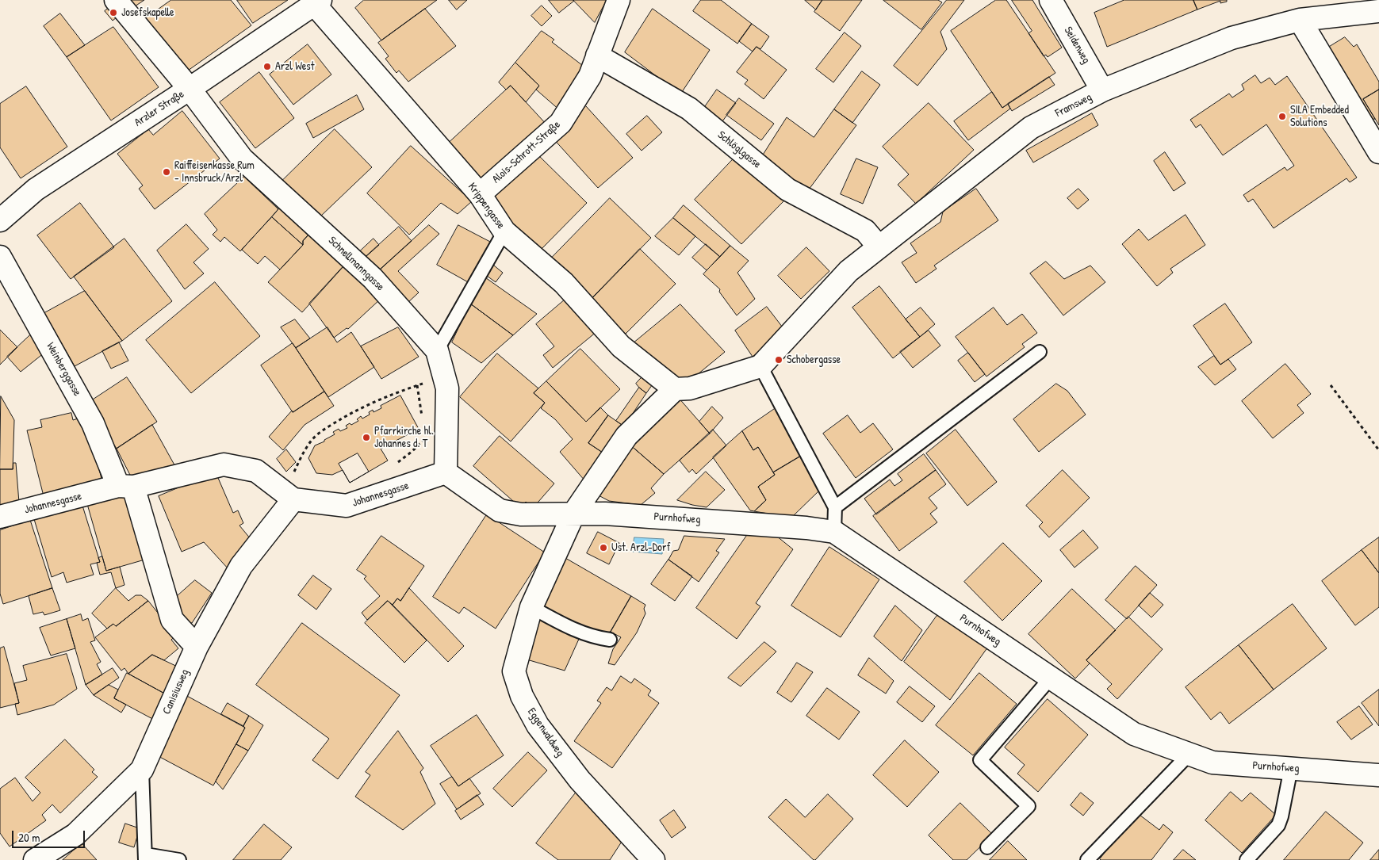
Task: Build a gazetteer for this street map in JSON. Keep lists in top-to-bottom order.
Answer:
{
  "streets": {
    "street": [
      "Seidenweg",
      "Framsweg",
      "Arzler Straße",
      "Schlöglgasse",
      "Alois-Schrott-Straße",
      "Krippengasse",
      "Schnellmanngasse",
      "Weinberggasse",
      "Johannesgasse",
      "Purnhofweg",
      "Canisiusweg",
      "Eggenwaldweg"
    ]
  },
  "crossings": [
    ["Seidenweg", "Framsweg"],
    ["Framsweg", "Schlöglgasse"],
    ["Arzler Straße", "Krippengasse"],
    ["Arzler Straße", "Schnellmanngasse"],
    ["Schlöglgasse", "Alois-Schrott-Straße"],
    ["Alois-Schrott-Straße", "Krippengasse"],
    ["Schnellmanngasse", "Johannesgasse"],
    ["Weinberggasse", "Johannesgasse"],
    ["Weinberggasse", "Canisiusweg"],
    ["Johannesgasse", "Canisiusweg"],
    ["Purnhofweg", "Eggenwaldweg"]
  ],
  "places": [
    "Josefskapelle",
    "Arzl West",
    "SILA Embedded Solutions",
    "Raiffeisenkasse Rum - Innsbruck/Arzl",
    "Schobergasse",
    "Pfarrkirche hl. Johannes d. T",
    "Ust. Arzl-Dorf"
  ],
  "scale_bar": "20 m"
}
